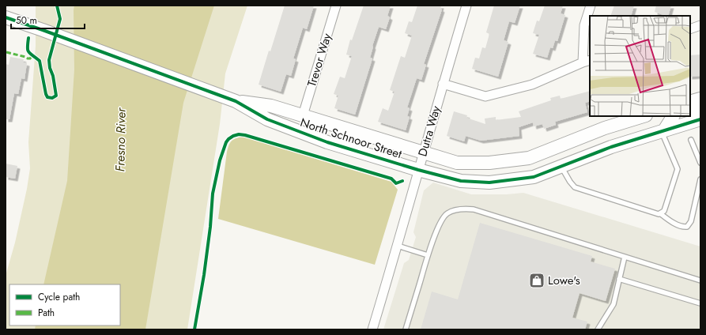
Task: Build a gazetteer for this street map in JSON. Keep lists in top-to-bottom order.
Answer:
{
  "streets": {
    "street": ["Trevor Way", "Dutra Way", "North Schnoor Street"]
  },
  "crossings": [
    ["Trevor Way", "North Schnoor Street"],
    ["Dutra Way", "North Schnoor Street"]
  ],
  "water": ["Fresno River"],
  "places": {
    "shop": ["Lowe's"]
  },
  "legend": ["Cycle path", "Path"],
  "scale_bar": "50 m"
}
